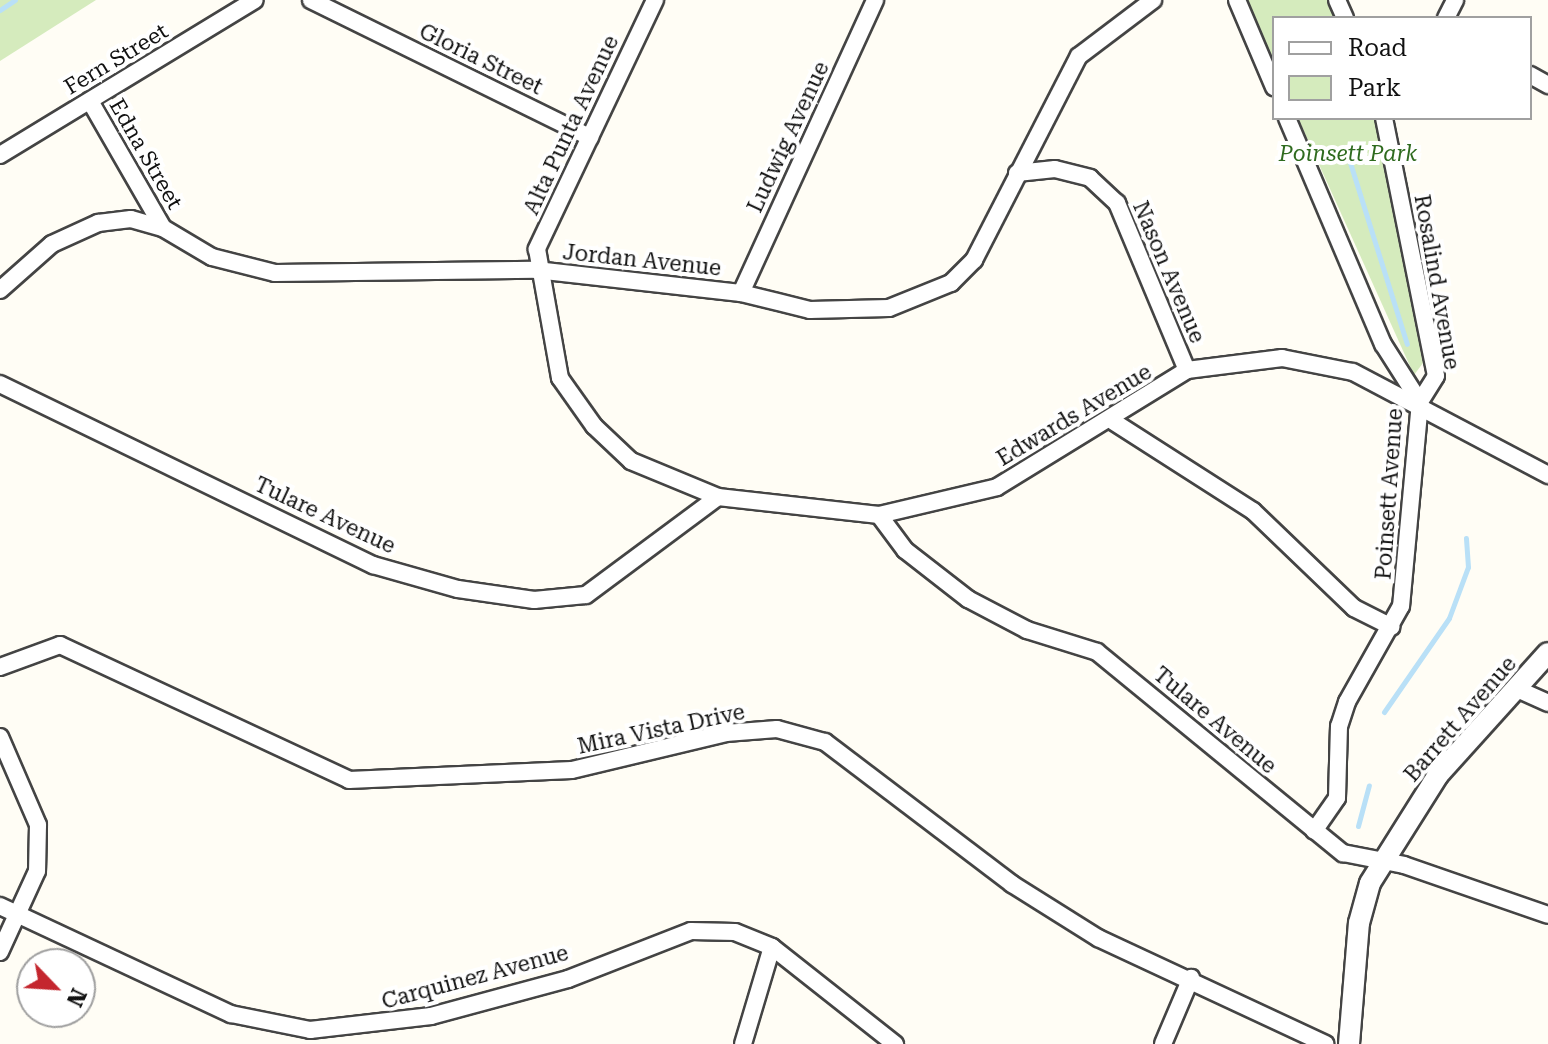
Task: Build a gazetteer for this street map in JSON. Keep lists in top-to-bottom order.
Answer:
{
  "streets": {
    "street": [
      "Fern Street",
      "Gloria Street",
      "Alta Punta Avenue",
      "Ludwig Avenue",
      "Edna Street",
      "Jordan Avenue",
      "Nason Avenue",
      "Rosalind Avenue",
      "Edwards Avenue",
      "Poinsett Avenue",
      "Tulare Avenue",
      "Barrett Avenue",
      "Mira Vista Drive",
      "Carquinez Avenue"
    ]
  },
  "crossings": [
    ["Fern Street", "Edna Street"],
    ["Gloria Street", "Alta Punta Avenue"],
    ["Alta Punta Avenue", "Jordan Avenue"],
    ["Alta Punta Avenue", "Edwards Avenue"],
    ["Ludwig Avenue", "Jordan Avenue"],
    ["Edna Street", "Jordan Avenue"],
    ["Jordan Avenue", "Nason Avenue"],
    ["Jordan Avenue", "Edwards Avenue"],
    ["Nason Avenue", "Edwards Avenue"],
    ["Rosalind Avenue", "Edwards Avenue"],
    ["Rosalind Avenue", "Poinsett Avenue"],
    ["Edwards Avenue", "Poinsett Avenue"],
    ["Edwards Avenue", "Tulare Avenue"],
    ["Poinsett Avenue", "Tulare Avenue"],
    ["Tulare Avenue", "Barrett Avenue"]
  ],
  "parks": ["Poinsett Park"],
  "legend": ["Road", "Park"],
  "north": "bottom right"
}
